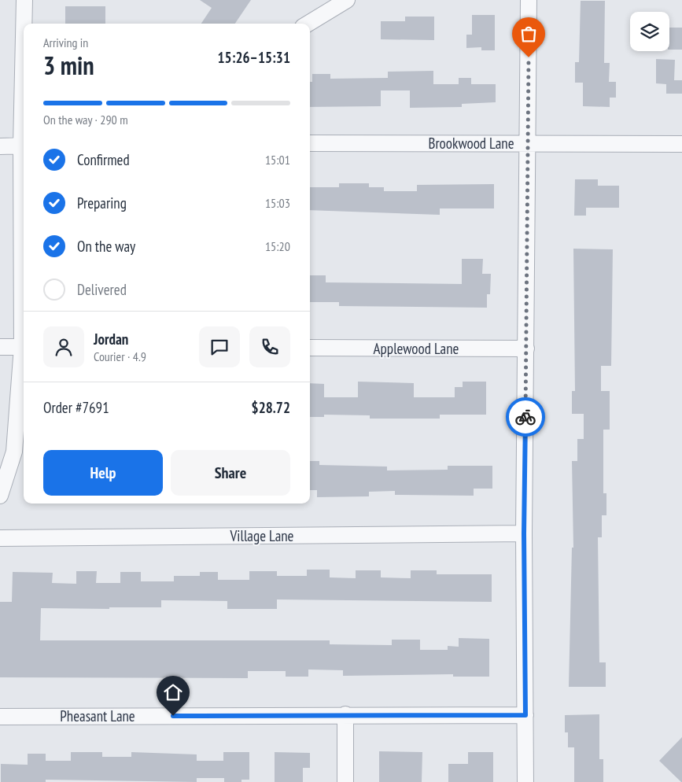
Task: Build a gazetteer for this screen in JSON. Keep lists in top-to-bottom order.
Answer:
{
  "streets": {
    "street": [
      "Brookwood Lane",
      "Applewood Lane",
      "Village Lane",
      "Pheasant Lane"
    ]
  },
  "page": {
    "heading": ["3 min", "Arriving in", "15:26–15:31"],
    "panel": [
      "Jordan",
      "Courier · 4.9",
      "Order #7691",
      "$28.72"
    ],
    "bar": "On the way · 290 m",
    "list": [
      ["Confirmed", "15:01"],
      ["Preparing", "15:03"],
      ["On the way", "15:20"],
      "Delivered"
    ],
    "buttons": ["Help", "Share"]
  }
}
